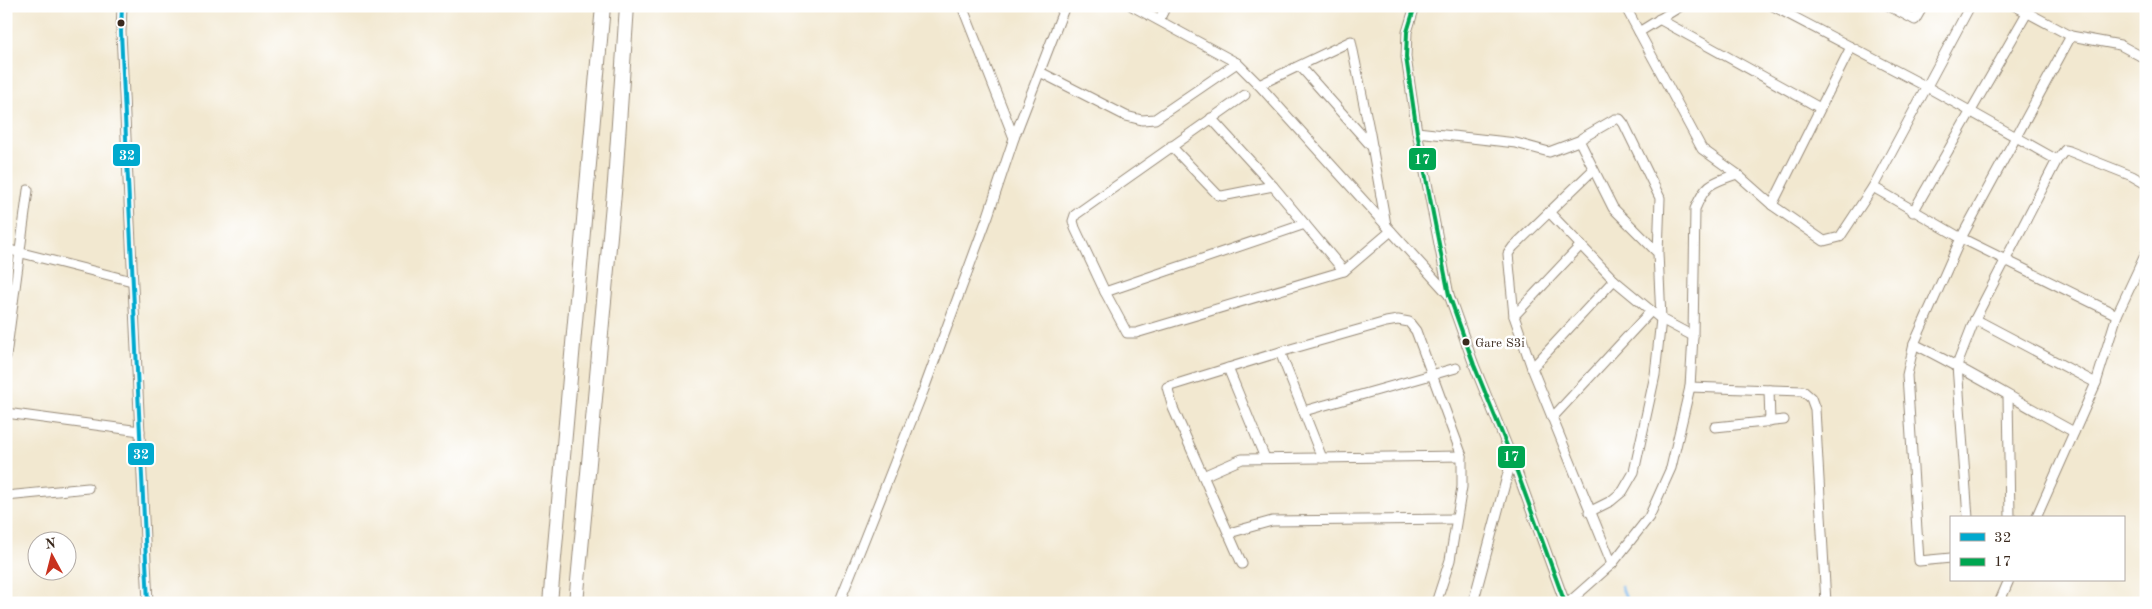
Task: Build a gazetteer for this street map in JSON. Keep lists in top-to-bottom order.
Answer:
{
  "places": ["Gare S3i"],
  "lines": ["transit line 32", "transit line 17"],
  "legend": ["32", "17"],
  "north": "top"
}
